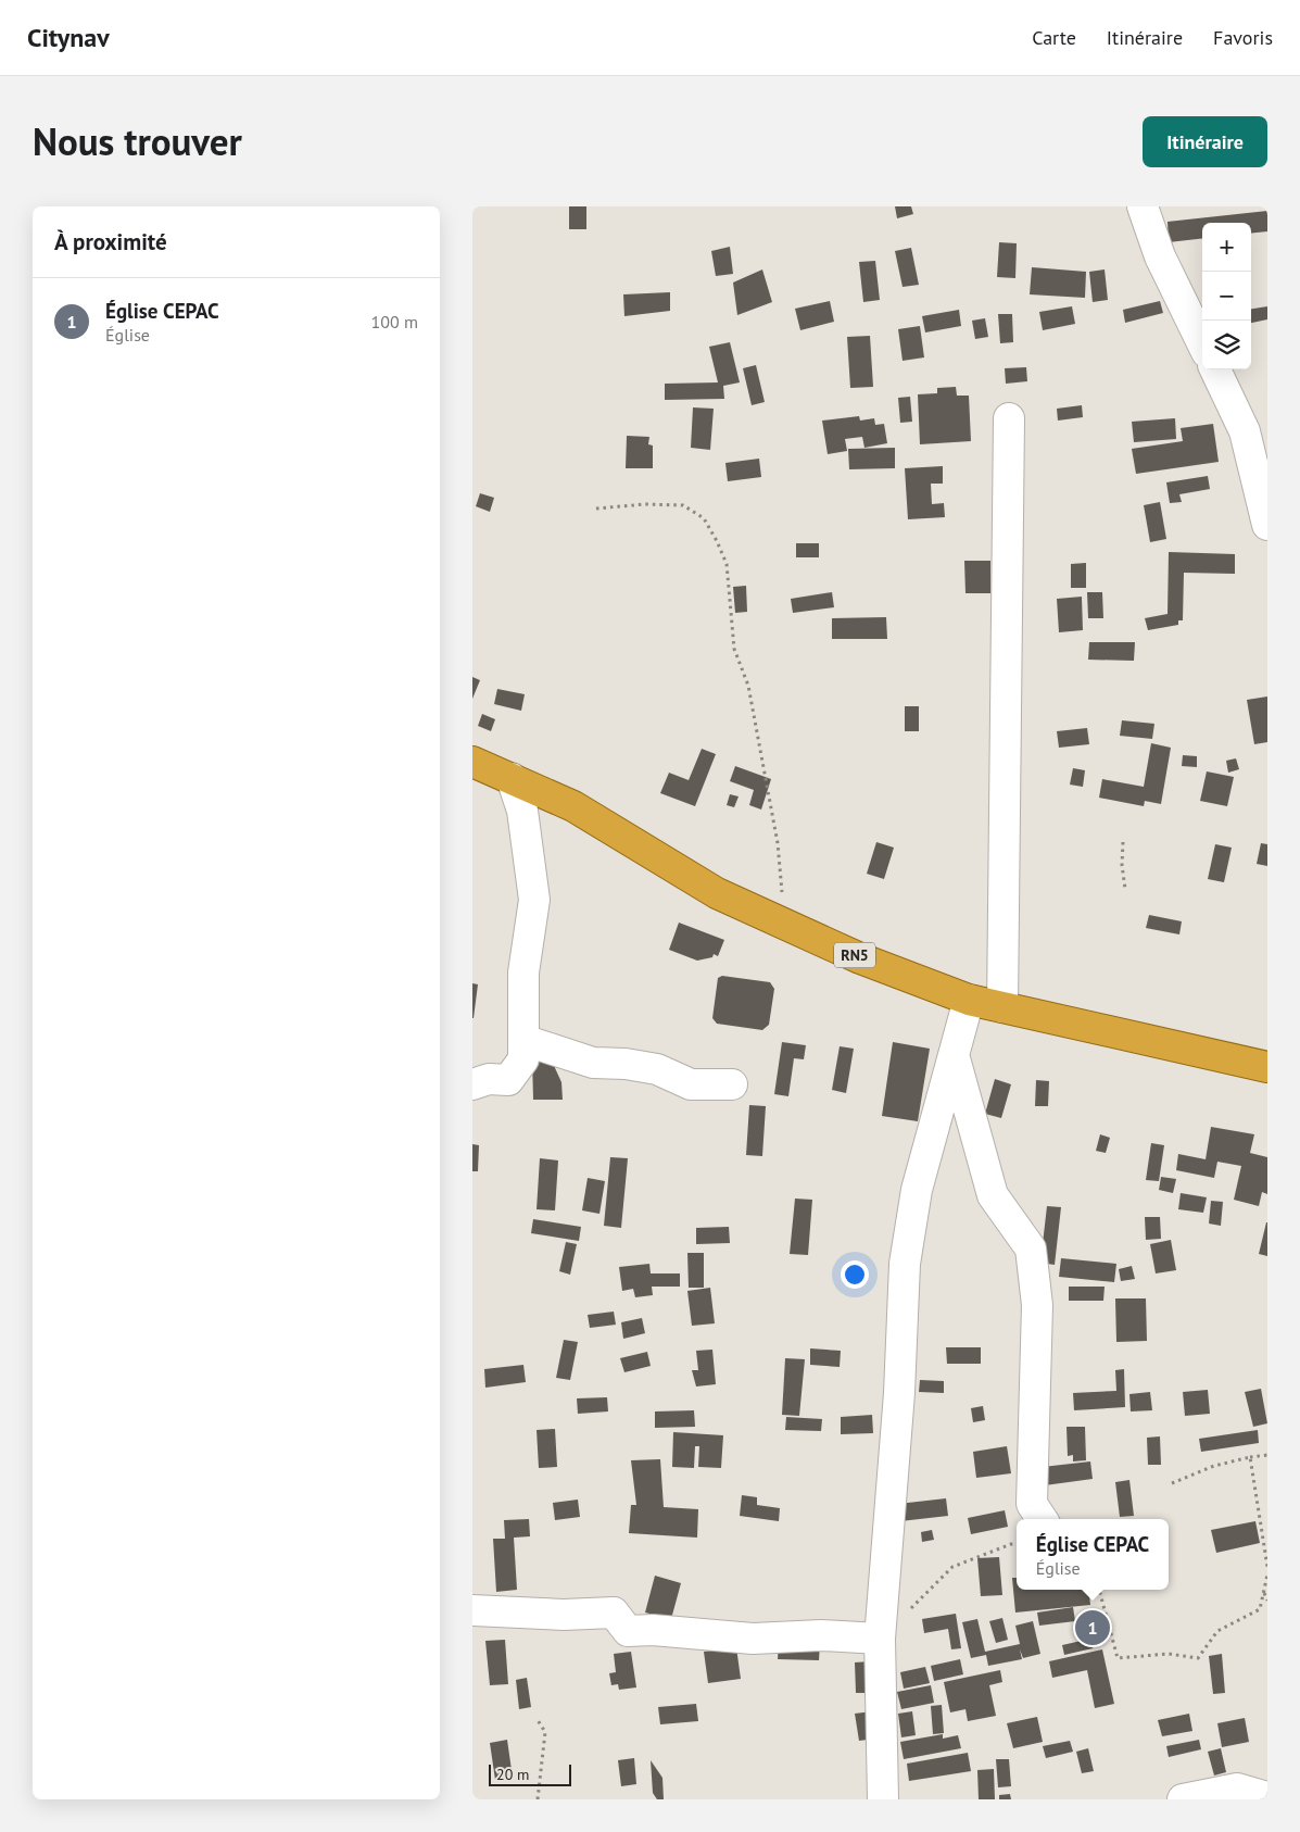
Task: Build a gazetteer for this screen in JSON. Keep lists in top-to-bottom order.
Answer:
{
  "streets": {
    "highway": ["RN5"]
  },
  "scale_bar": "20 m",
  "page": {
    "header": "Citynav",
    "nav": ["Carte", "Itinéraire", "Favoris"],
    "title": "Nous trouver",
    "buttons": "Itinéraire",
    "heading": "À proximité",
    "map_buttons": ["+", "−"],
    "list": [
      {
        "mark": "1",
        "name": "Église CEPAC",
        "note": "Église",
        "value": "100 m"
      }
    ],
    "popup": ["Église CEPAC", "Église"],
    "pins": "1",
    "scale": "20 m"
  }
}
